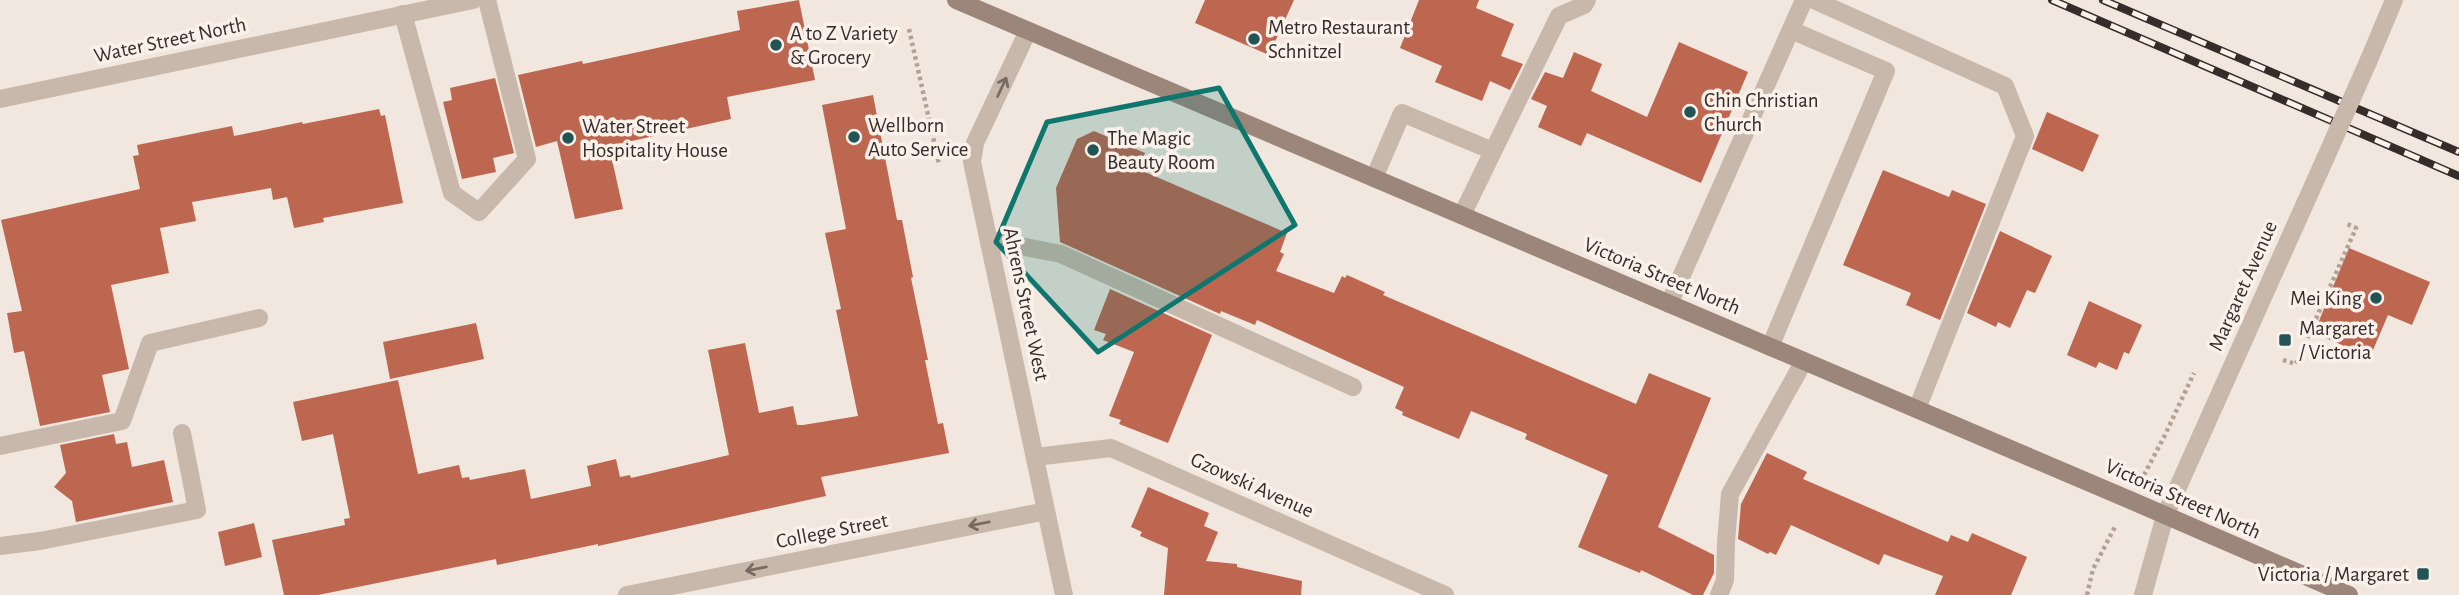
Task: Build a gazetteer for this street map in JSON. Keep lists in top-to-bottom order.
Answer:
{
  "streets": {
    "main road": ["Victoria Street North"],
    "street": [
      "Water Street North",
      "Margaret Avenue",
      "Ahrens Street West",
      "Gzowski Avenue",
      "College Street"
    ]
  },
  "crossings": [
    ["Victoria Street North", "Margaret Avenue"],
    ["Victoria Street North", "Ahrens Street West"],
    ["Ahrens Street West", "Gzowski Avenue"],
    ["Ahrens Street West", "College Street"]
  ],
  "one_way": ["Ahrens Street West", "College Street"],
  "places": {
    "other": [
      "Metro Restaurant Schnitzel",
      "A to Z Variety & Grocery",
      "Chin Christian Church",
      "Wellborn Auto Service",
      "Water Street Hospitality House",
      "The Magic Beauty Room",
      "Mei King"
    ],
    "transit": ["Margaret / Victoria", "Victoria / Margaret"]
  }
}
